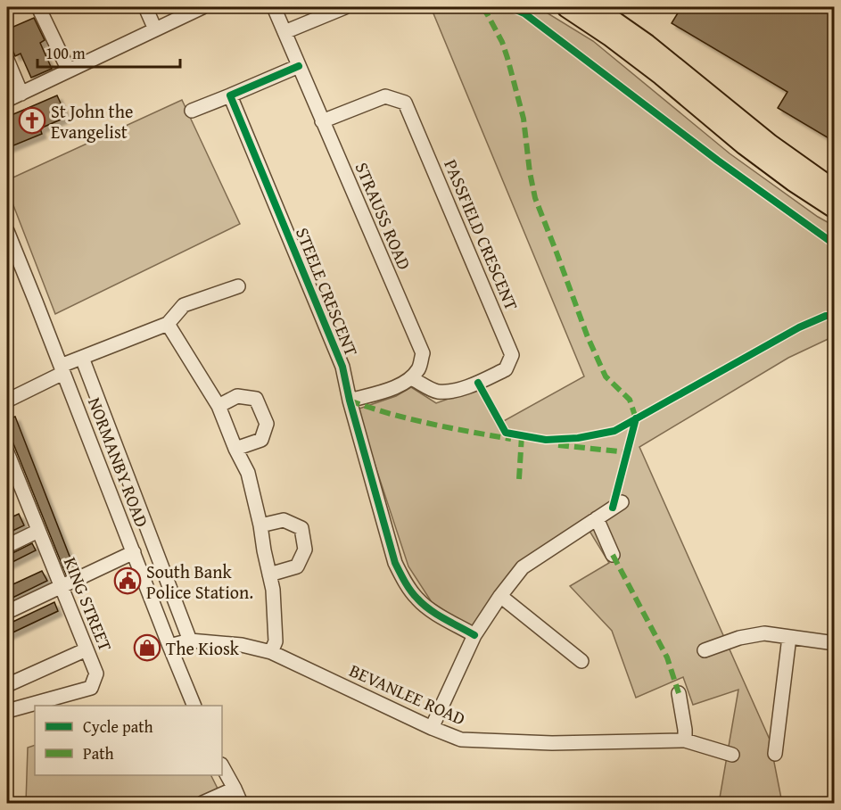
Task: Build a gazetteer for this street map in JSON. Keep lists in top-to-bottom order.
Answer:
{
  "streets": {
    "street": [
      "STRAUSS ROAD",
      "PASSFIELD CRESCENT",
      "STEELE CRESCENT",
      "NORMANBY ROAD",
      "KING STREET",
      "BEVANLEE ROAD"
    ]
  },
  "crossings": [
    ["STRAUSS ROAD", "PASSFIELD CRESCENT"],
    ["NORMANBY ROAD", "BEVANLEE ROAD"]
  ],
  "places": {
    "church": ["St John the Evangelist"],
    "public building": ["South Bank Police Station."],
    "shop": ["The Kiosk"]
  },
  "legend": ["Cycle path", "Path"],
  "scale_bar": "100 m"
}
